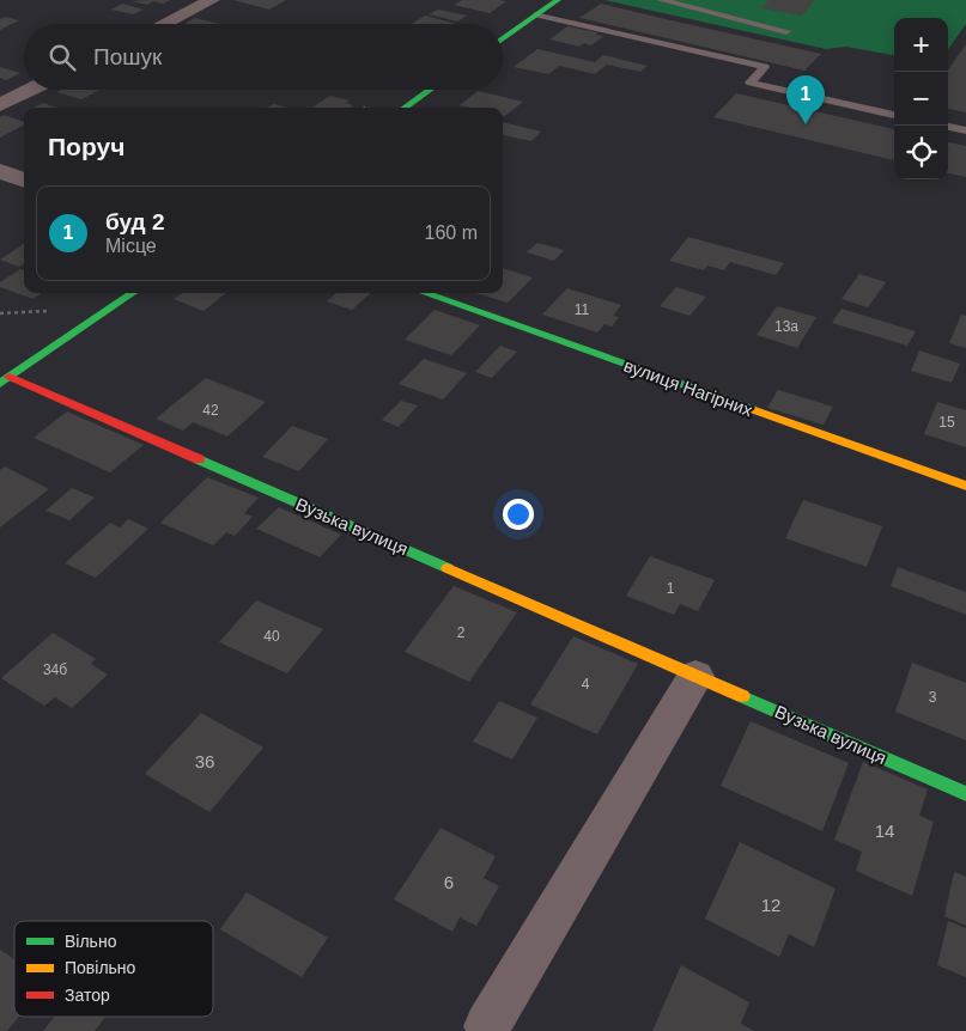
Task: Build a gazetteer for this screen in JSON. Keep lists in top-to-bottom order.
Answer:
{
  "streets": {
    "street": ["вулиця Нагірних", "Вузька вулиця"]
  },
  "house_numbers": [
    "11",
    "13а",
    "42",
    "15",
    "1",
    "2",
    "40",
    "34б",
    "4",
    "3",
    "36",
    "14",
    "6",
    "12"
  ],
  "legend": ["Вільно", "Повільно", "Затор"],
  "page": {
    "map_buttons": ["+", "−"],
    "search": "Пошук",
    "pins": "1",
    "heading": "Поруч",
    "list": [
      {
        "mark": "1",
        "name": "буд 2",
        "note": "Місце",
        "value": "160 m"
      }
    ]
  }
}
